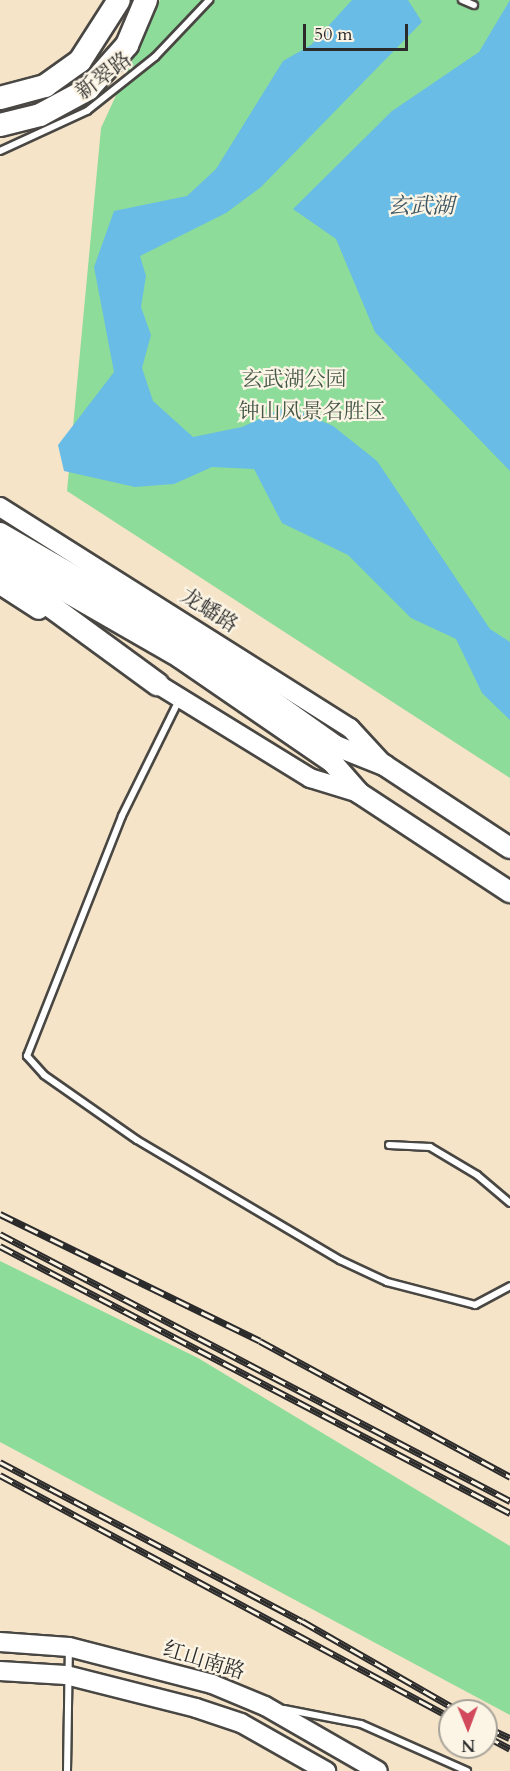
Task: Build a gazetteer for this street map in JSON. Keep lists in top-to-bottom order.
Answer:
{
  "streets": {
    "main road": ["龙蟠路", "红山南路"],
    "lane": ["新翠路"]
  },
  "water": ["玄武湖"],
  "parks": ["玄武湖公园", "钟山风景名胜区"],
  "scale_bar": "50 m",
  "north": "bottom"
}
